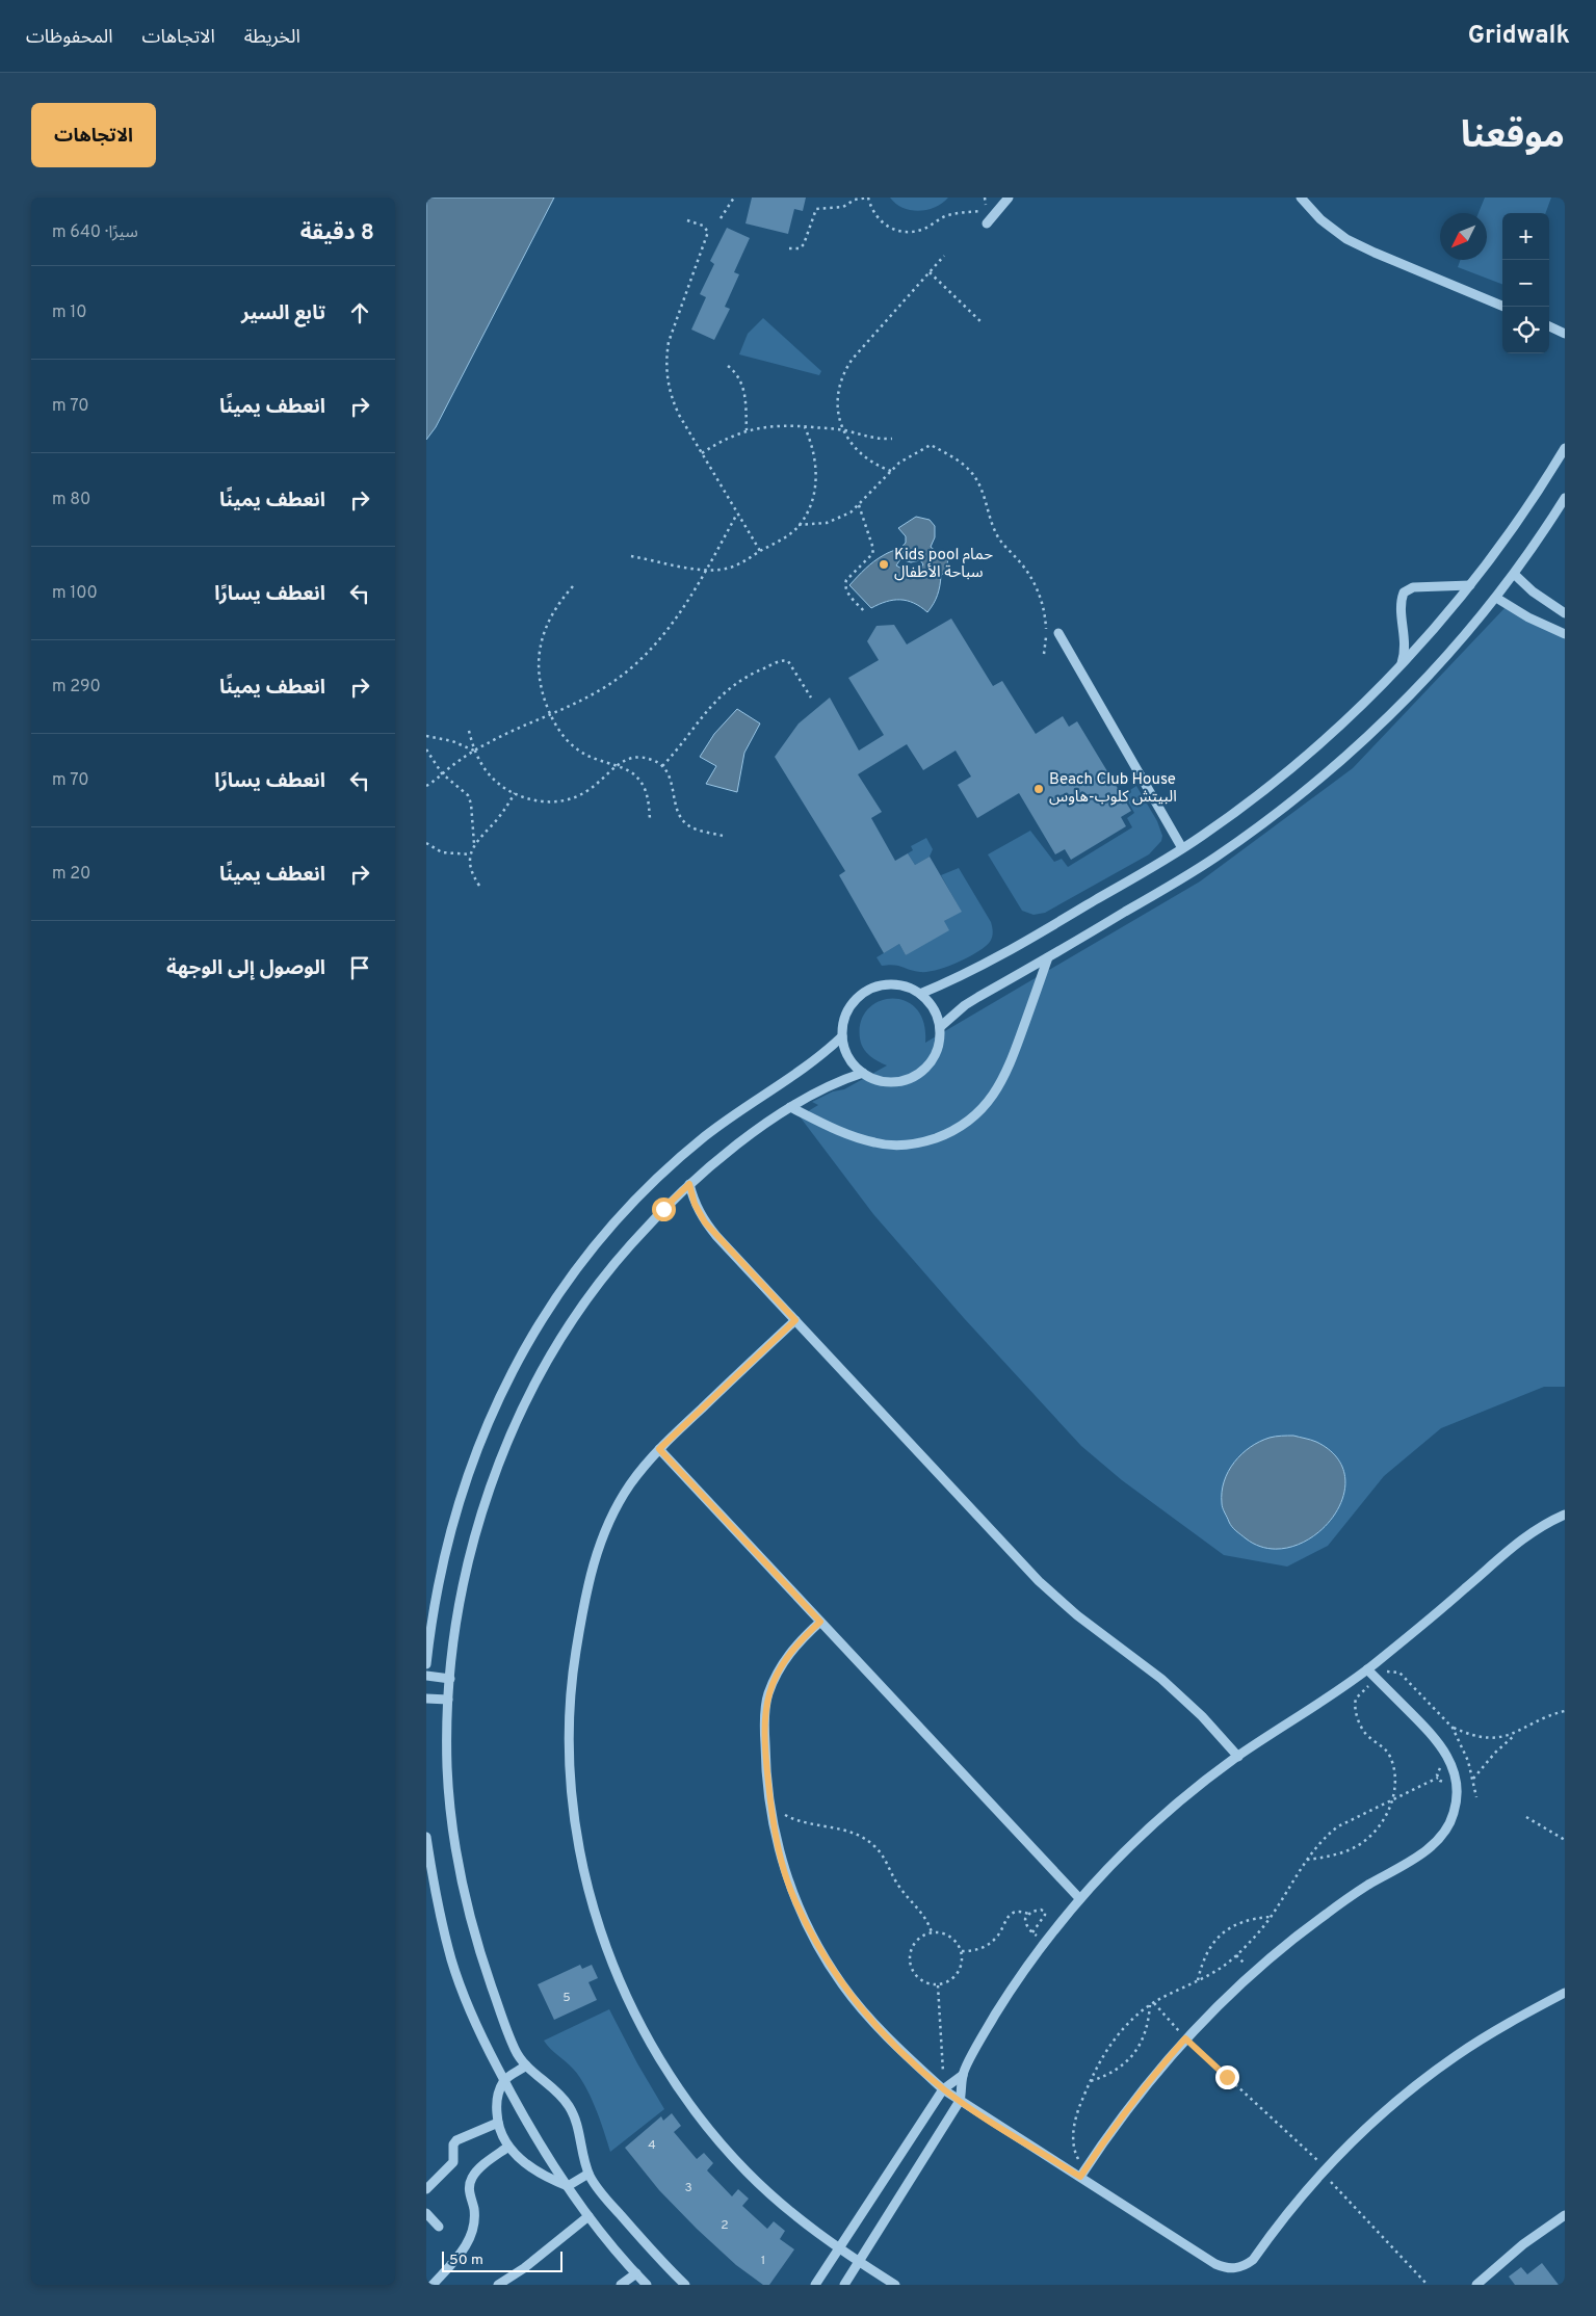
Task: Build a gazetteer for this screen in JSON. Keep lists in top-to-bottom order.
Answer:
{
  "places": ["Kids pool حمام سباحة الأطفال", "Beach Club House البيتش كلوب-هاوس"],
  "house_numbers": [
    "5",
    "4",
    "3",
    "2",
    "1"
  ],
  "scale_bar": "50 m",
  "north": "bottom left",
  "page": {
    "header": "Gridwalk",
    "nav": ["الخريطة", "الاتجاهات", "المحفوظات"],
    "title": "موقعنا",
    "buttons": "الاتجاهات",
    "heading": ["8 دقيقة", "سيرًا · 640 m"],
    "map_buttons": ["+", "−"],
    "list": [
      ["تابع السير", "10 m"],
      ["انعطف يمينًا", "70 m"],
      ["انعطف يمينًا", "80 m"],
      ["انعطف يسارًا", "100 m"],
      ["انعطف يمينًا", "290 m"],
      ["انعطف يسارًا", "70 m"],
      ["انعطف يمينًا", "20 m"],
      "الوصول إلى الوجهة"
    ],
    "scale": "50 m"
  }
}
